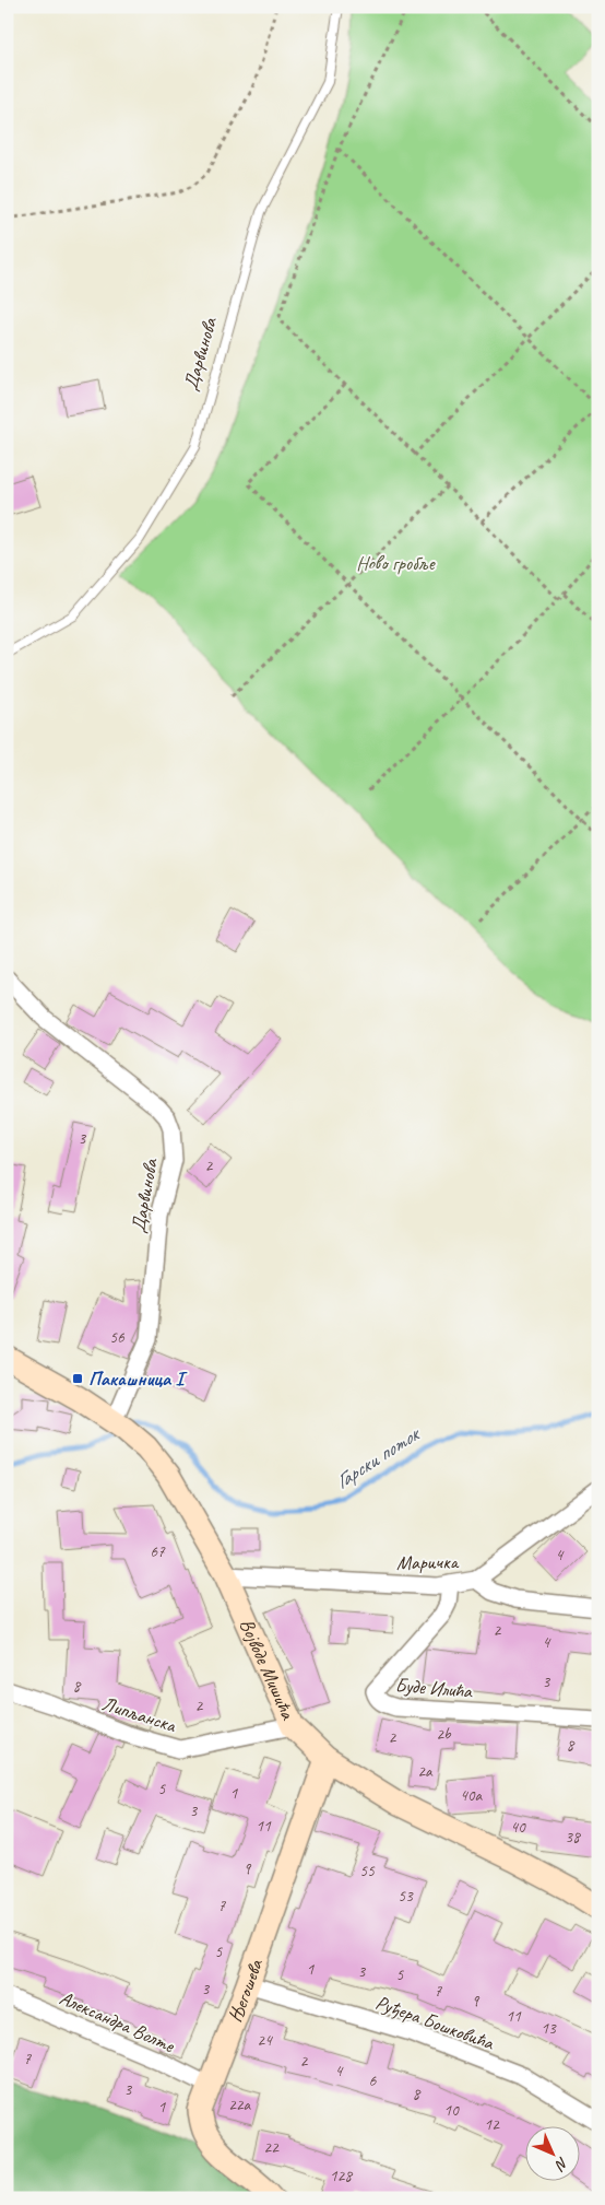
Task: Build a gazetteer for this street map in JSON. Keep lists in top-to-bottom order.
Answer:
{
  "streets": {
    "street": [
      "Дарвинова",
      "Маричка",
      "Војводе Мишића",
      "Буде Илића",
      "Липљанска",
      "Његошева",
      "Александра Волте",
      "Руђера Бошковића"
    ]
  },
  "crossings": [
    ["Дарвинова", "Војводе Мишића"],
    ["Маричка", "Војводе Мишића"],
    ["Маричка", "Буде Илића"],
    ["Војводе Мишића", "Липљанска"],
    ["Војводе Мишића", "Његошева"],
    ["Његошева", "Александра Волте"],
    ["Његошева", "Руђера Бошковића"]
  ],
  "water": ["Гарски поток"],
  "parks": ["Ново гробље"],
  "places": {
    "transit": ["Пакашница I"]
  },
  "house_numbers": [
    "3",
    "2",
    "56",
    "67",
    "4",
    "2",
    "4",
    "3",
    "8",
    "2",
    "2b",
    "2",
    "8",
    "2a",
    "5",
    "1",
    "40a",
    "3",
    "11",
    "40",
    "38",
    "9",
    "55",
    "53",
    "7",
    "5",
    "1",
    "3",
    "5",
    "3",
    "7",
    "9",
    "11",
    "13",
    "24",
    "7",
    "2",
    "4",
    "6",
    "3",
    "8",
    "22a",
    "1",
    "10",
    "12",
    "22",
    "128"
  ],
  "north": "bottom right"
}
